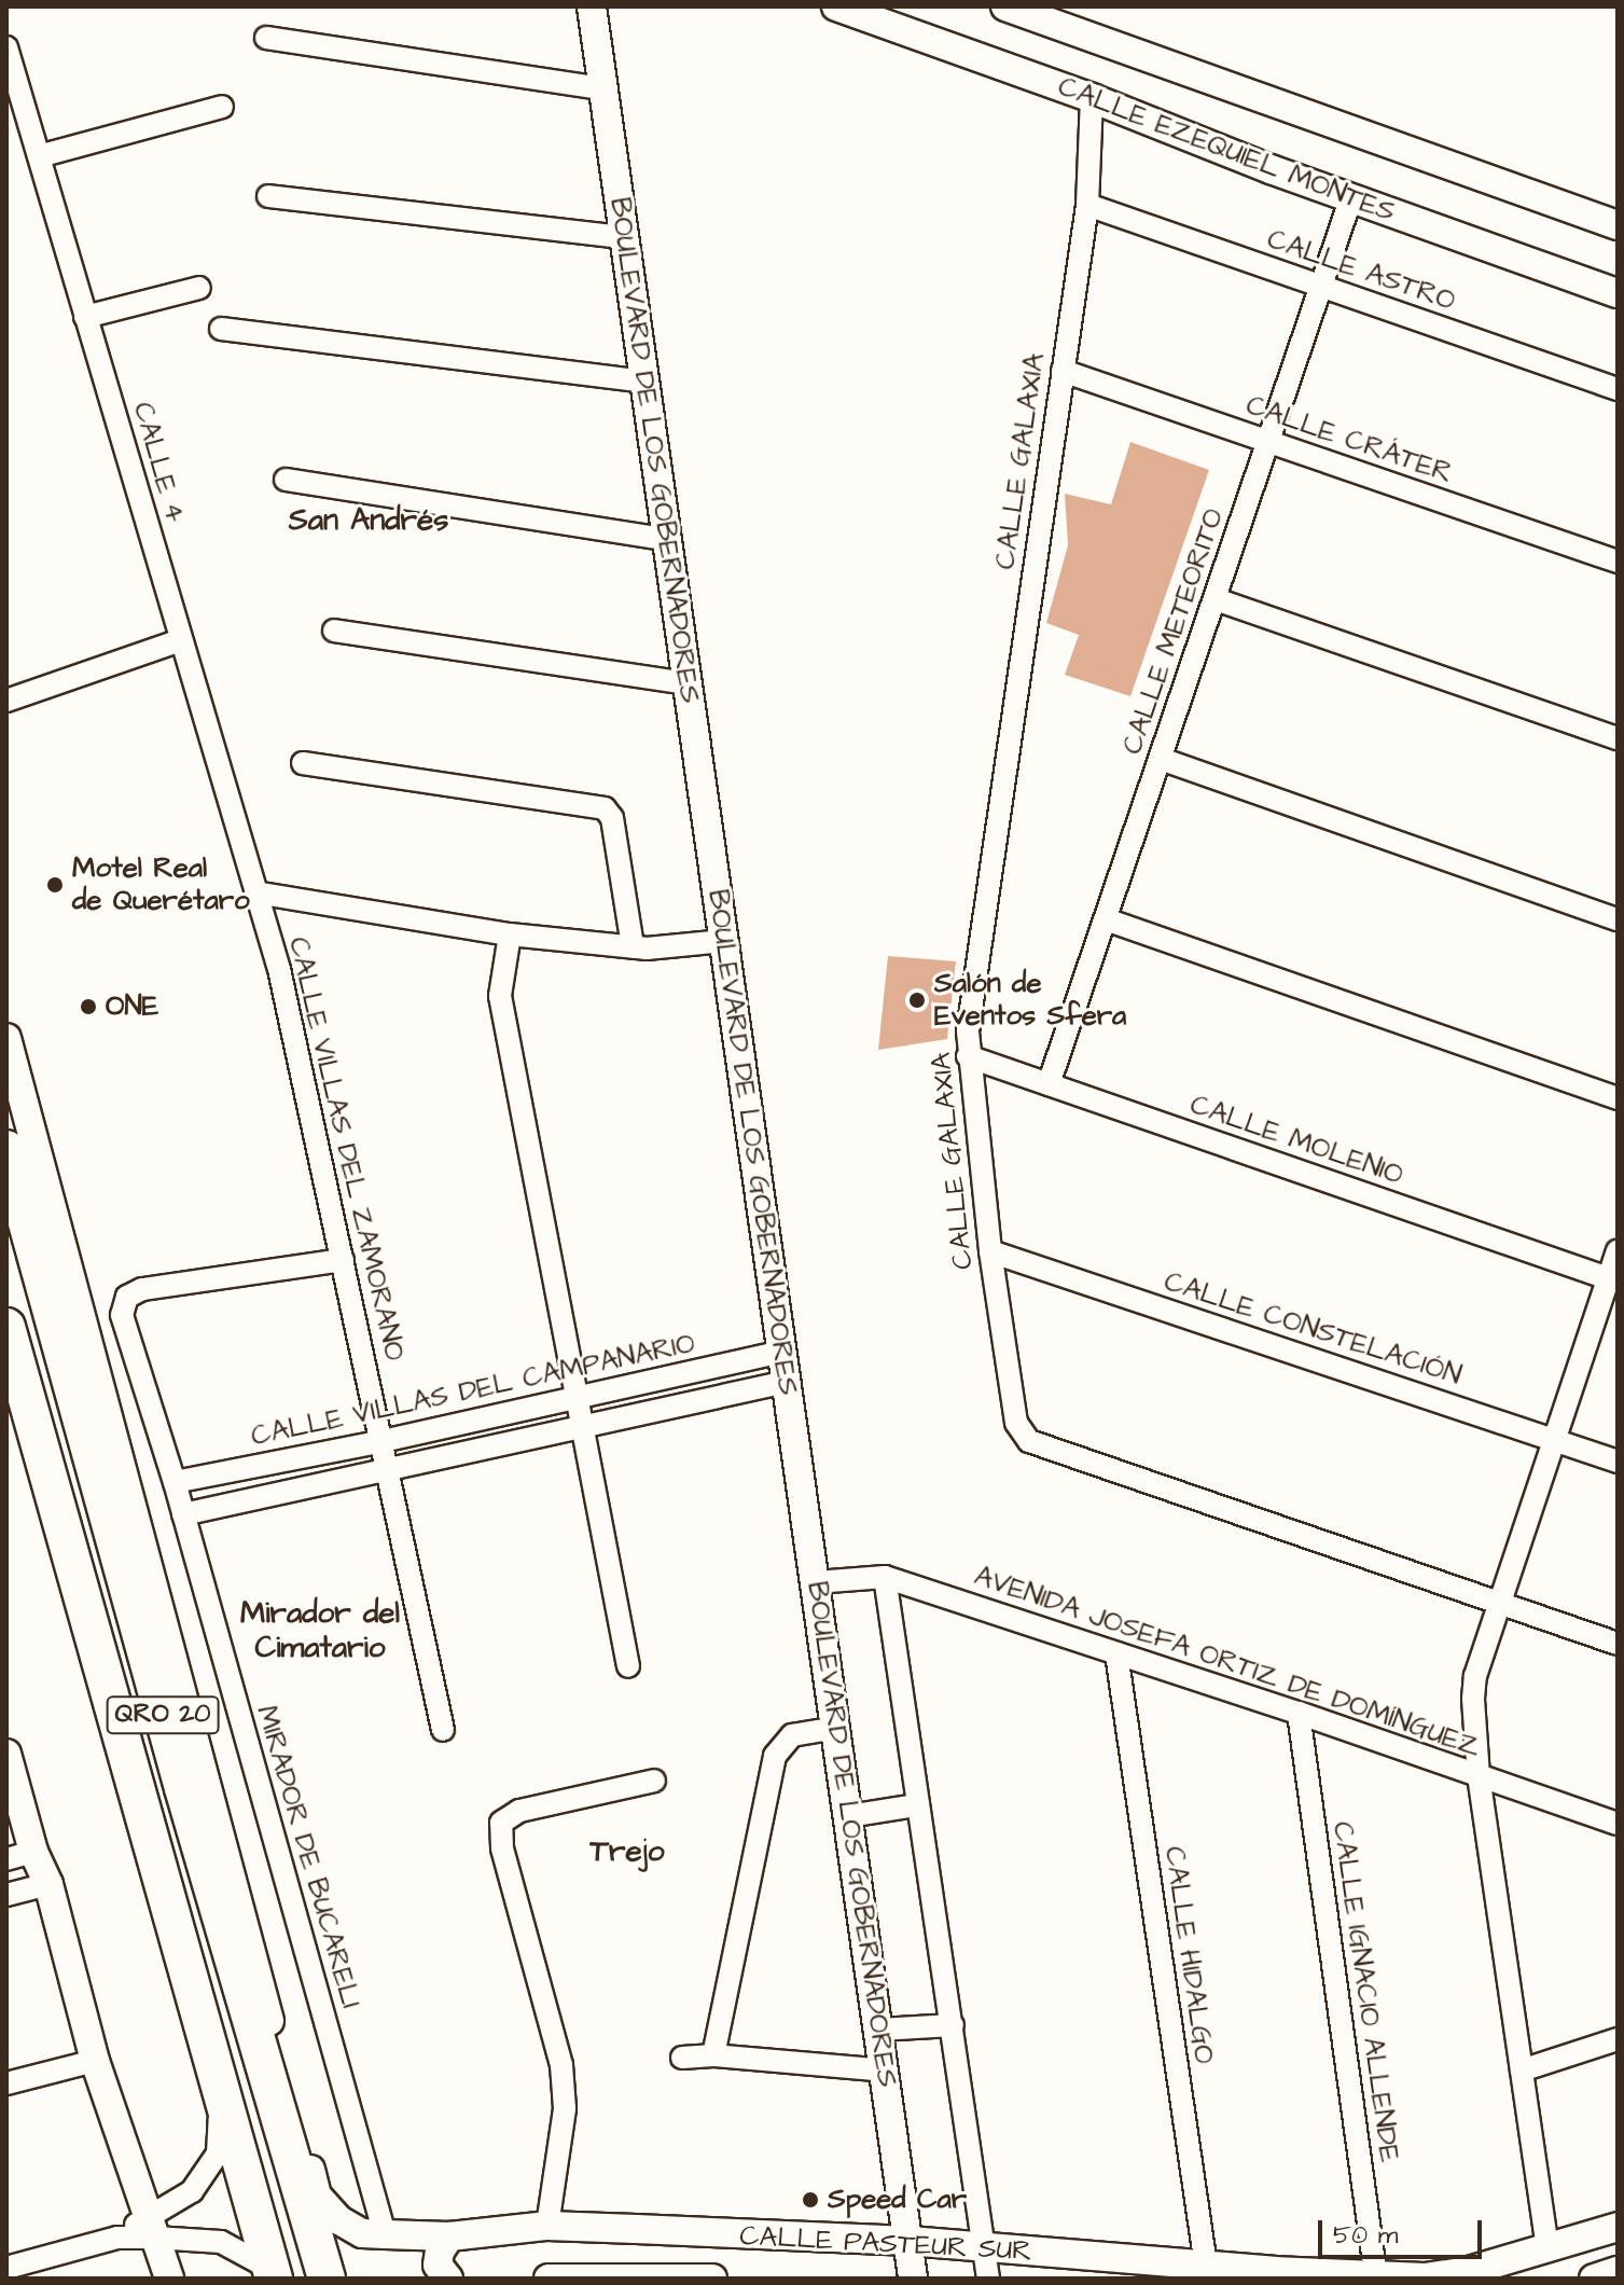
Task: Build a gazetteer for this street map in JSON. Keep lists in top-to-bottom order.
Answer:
{
  "streets": {
    "highway": ["QRO 20"],
    "main road": ["CALLE EZEQUIEL MONTES", "BOULEVARD DE LOS GOBERNADORES", "CALLE PASTEUR SUR"],
    "street": [
      "CALLE ASTRO",
      "CALLE CRÁTER",
      "CALLE GALAXIA",
      "CALLE 4",
      "CALLE METEORITO",
      "CALLE MOLENIO",
      "CALLE VILLAS DEL ZAMORANO",
      "CALLE CONSTELACIÓN",
      "CALLE VILLAS DEL CAMPANARIO",
      "AVENIDA JOSEFA ORTIZ DE DOMÍNGUEZ",
      "MIRADOR DE BUCARELI",
      "CALLE HIDALGO",
      "CALLE IGNACIO ALLENDE"
    ]
  },
  "crossings": [
    ["CALLE EZEQUIEL MONTES", "CALLE GALAXIA"],
    ["CALLE EZEQUIEL MONTES", "CALLE METEORITO"],
    ["CALLE ASTRO", "CALLE GALAXIA"],
    ["CALLE ASTRO", "CALLE METEORITO"],
    ["CALLE CRÁTER", "CALLE GALAXIA"],
    ["CALLE CRÁTER", "CALLE METEORITO"],
    ["BOULEVARD DE LOS GOBERNADORES", "CALLE VILLAS DEL CAMPANARIO"],
    ["BOULEVARD DE LOS GOBERNADORES", "AVENIDA JOSEFA ORTIZ DE DOMÍNGUEZ"],
    ["BOULEVARD DE LOS GOBERNADORES", "CALLE PASTEUR SUR"],
    ["CALLE GALAXIA", "CALLE MOLENIO"],
    ["CALLE GALAXIA", "CALLE CONSTELACIÓN"],
    ["CALLE 4", "CALLE VILLAS DEL ZAMORANO"],
    ["CALLE METEORITO", "CALLE MOLENIO"],
    ["CALLE VILLAS DEL ZAMORANO", "CALLE VILLAS DEL CAMPANARIO"],
    ["CALLE VILLAS DEL ZAMORANO", "MIRADOR DE BUCARELI"],
    ["CALLE VILLAS DEL CAMPANARIO", "MIRADOR DE BUCARELI"],
    ["AVENIDA JOSEFA ORTIZ DE DOMÍNGUEZ", "CALLE HIDALGO"],
    ["AVENIDA JOSEFA ORTIZ DE DOMÍNGUEZ", "CALLE IGNACIO ALLENDE"],
    ["MIRADOR DE BUCARELI", "CALLE PASTEUR SUR"],
    ["CALLE HIDALGO", "CALLE PASTEUR SUR"],
    ["CALLE IGNACIO ALLENDE", "CALLE PASTEUR SUR"]
  ],
  "districts": ["San Andrés", "Mirador del Cimatario", "Trejo"],
  "places": [
    "Motel Real de Querétaro",
    "Salón de Eventos Sfera",
    "ONE",
    "Speed Car"
  ],
  "scale_bar": "50 m"
}
